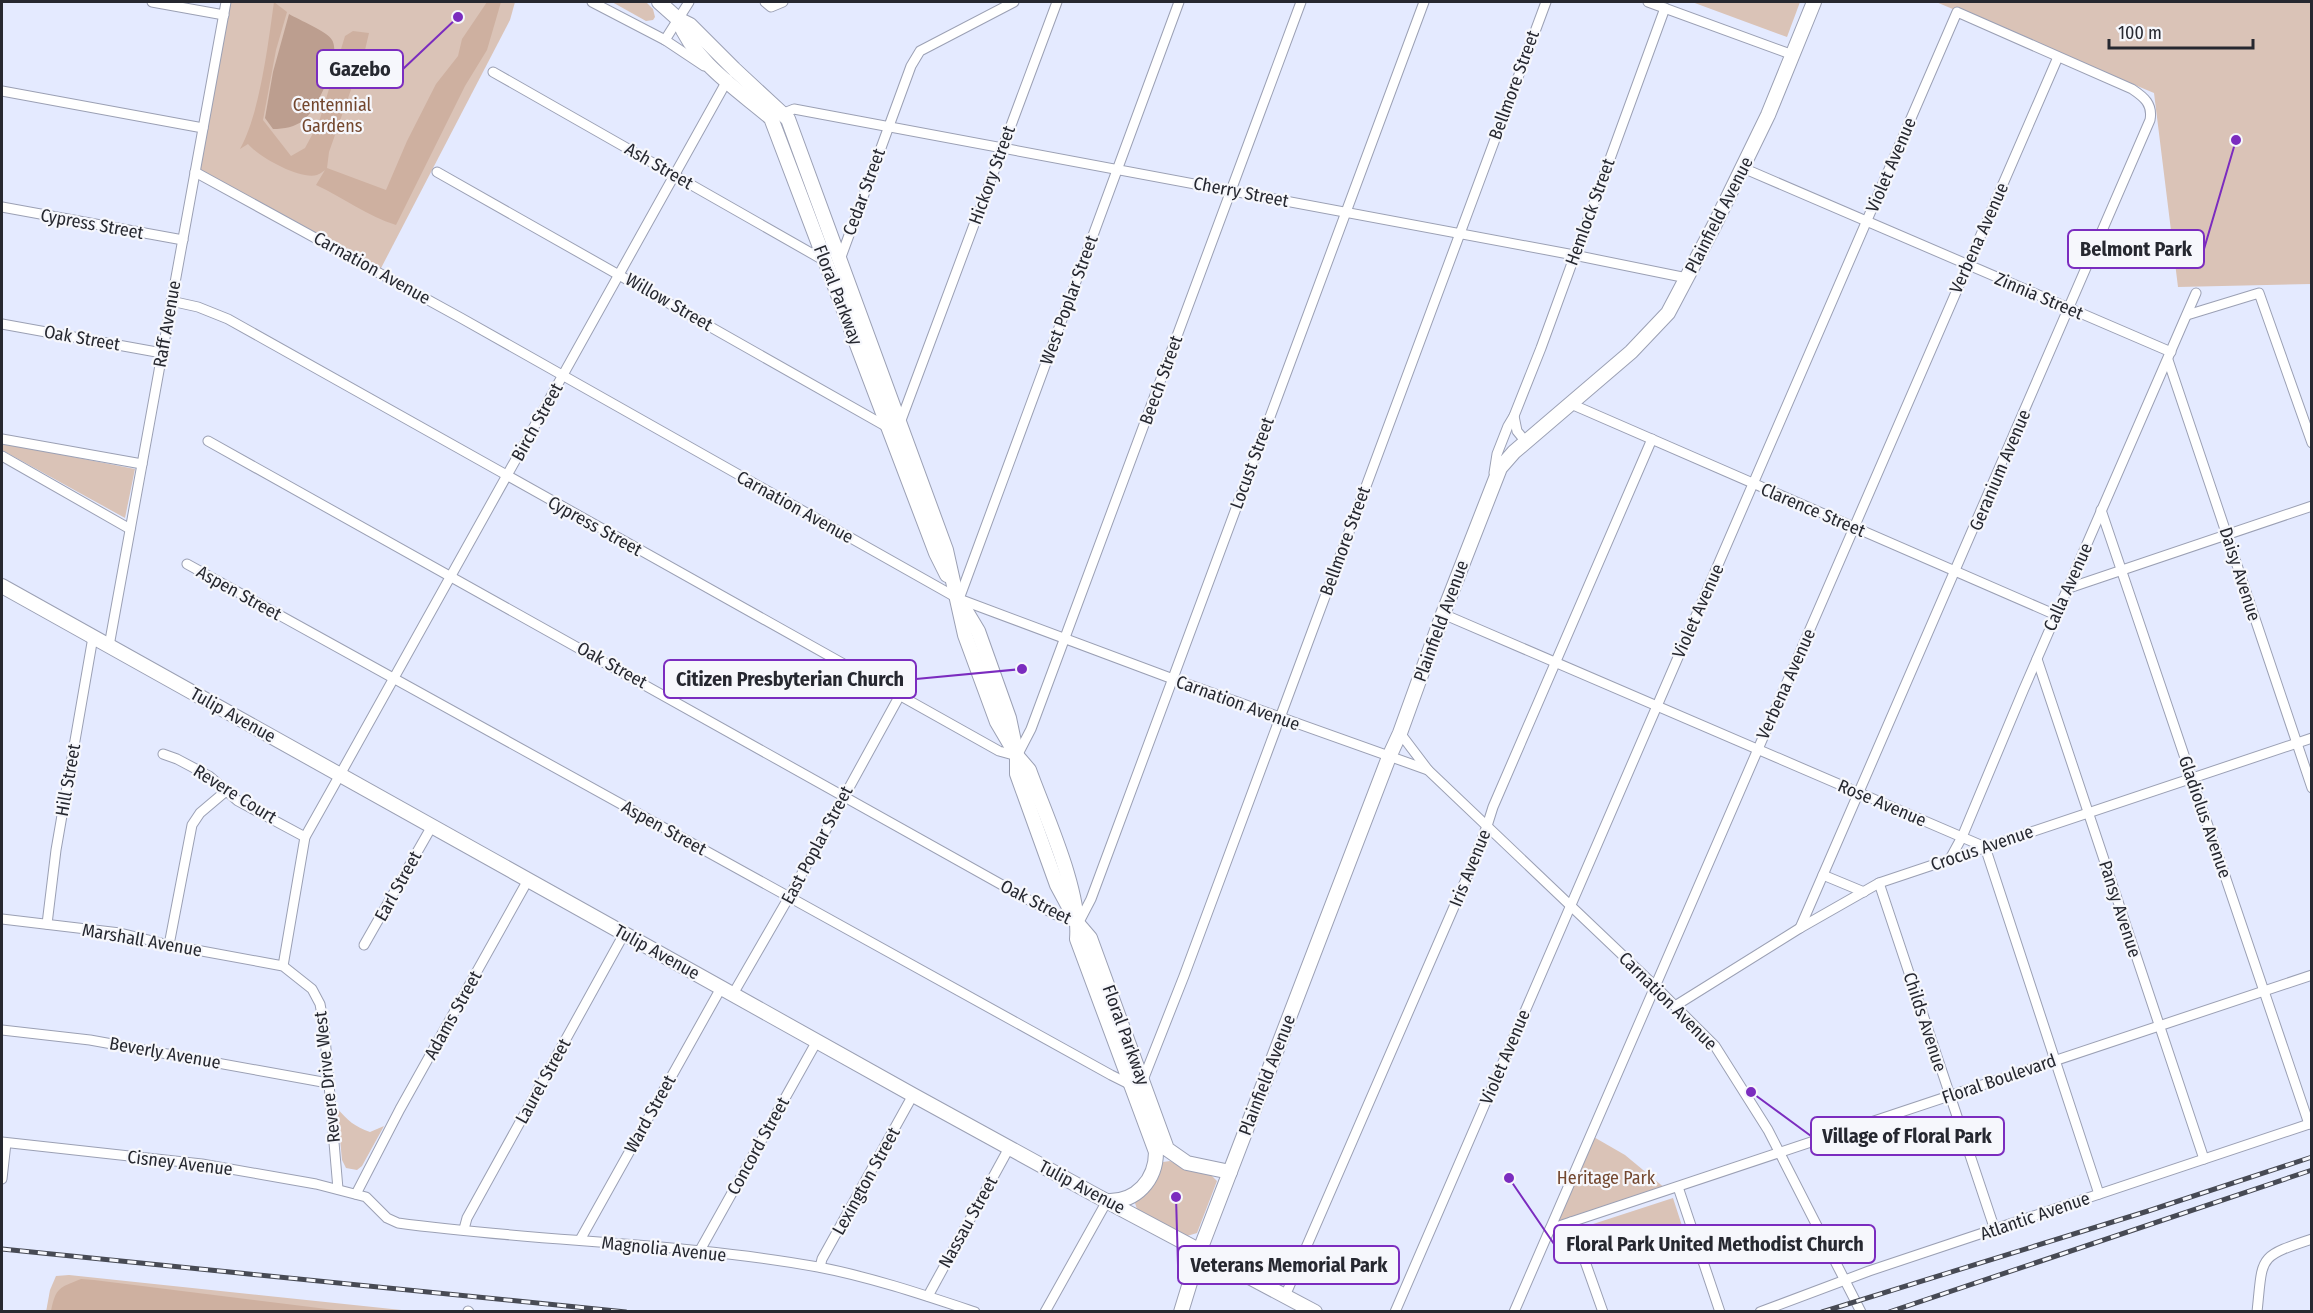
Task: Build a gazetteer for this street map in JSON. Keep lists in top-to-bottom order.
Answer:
{
  "streets": {
    "main road": ["Plainfield Avenue", "Floral Parkway", "Tulip Avenue"],
    "street": [
      "Bellmore Street",
      "Violet Avenue",
      "Ash Street",
      "Hickory Street",
      "Cedar Street",
      "Cherry Street",
      "Hemlock Street",
      "Cypress Street",
      "Verbena Avenue",
      "Carnation Avenue",
      "Zinnia Street",
      "West Poplar Street",
      "Willow Street",
      "Raff Avenue",
      "Oak Street",
      "Beech Street",
      "Birch Street",
      "Locust Street",
      "Geranium Avenue",
      "Clarence Street",
      "Daisy Avenue",
      "Calla Avenue",
      "Aspen Street",
      "Hill Street",
      "Revere Court",
      "Rose Avenue",
      "Gladiolus Avenue",
      "East Poplar Street",
      "Crocus Avenue",
      "Iris Avenue",
      "Earl Street",
      "Pansy Avenue",
      "Marshall Avenue",
      "Adams Street",
      "Childs Avenue",
      "Beverly Avenue",
      "Revere Drive West",
      "Floral Boulevard",
      "Laurel Street",
      "Ward Street",
      "Concord Street",
      "Cisney Avenue",
      "Lexington Street",
      "Atlantic Avenue",
      "Nassau Street",
      "Magnolia Avenue"
    ]
  },
  "crossings": [
    ["Bellmore Street", "Cherry Street"],
    ["Bellmore Street", "Carnation Avenue"],
    ["Bellmore Street", "Floral Parkway"],
    ["Bellmore Street", "Aspen Street"],
    ["Violet Avenue", "Verbena Avenue"],
    ["Violet Avenue", "Carnation Avenue"],
    ["Violet Avenue", "Zinnia Street"],
    ["Violet Avenue", "Geranium Avenue"],
    ["Violet Avenue", "Clarence Street"],
    ["Violet Avenue", "Rose Avenue"],
    ["Ash Street", "Floral Parkway"],
    ["Ash Street", "Birch Street"],
    ["Hickory Street", "Cherry Street"],
    ["Hickory Street", "Floral Parkway"],
    ["Hickory Street", "Willow Street"],
    ["Cedar Street", "Cherry Street"],
    ["Cedar Street", "Floral Parkway"],
    ["Cherry Street", "Hemlock Street"],
    ["Cherry Street", "Plainfield Avenue"],
    ["Cherry Street", "Floral Parkway"],
    ["Cherry Street", "West Poplar Street"],
    ["Cherry Street", "Beech Street"],
    ["Cherry Street", "Locust Street"],
    ["Hemlock Street", "Plainfield Avenue"],
    ["Plainfield Avenue", "Carnation Avenue"],
    ["Plainfield Avenue", "Zinnia Street"],
    ["Plainfield Avenue", "Clarence Street"],
    ["Plainfield Avenue", "Tulip Avenue"],
    ["Plainfield Avenue", "Rose Avenue"],
    ["Cypress Street", "Floral Parkway"],
    ["Cypress Street", "Raff Avenue"],
    ["Cypress Street", "Beech Street"],
    ["Cypress Street", "Birch Street"],
    ["Cypress Street", "East Poplar Street"],
    ["Verbena Avenue", "Carnation Avenue"],
    ["Verbena Avenue", "Zinnia Street"],
    ["Verbena Avenue", "Geranium Avenue"],
    ["Verbena Avenue", "Clarence Street"],
    ["Verbena Avenue", "Rose Avenue"],
    ["Verbena Avenue", "Floral Boulevard"],
    ["Carnation Avenue", "Floral Parkway"],
    ["Carnation Avenue", "West Poplar Street"],
    ["Carnation Avenue", "Raff Avenue"],
    ["Carnation Avenue", "Beech Street"],
    ["Carnation Avenue", "Birch Street"],
    ["Carnation Avenue", "Locust Street"],
    ["Carnation Avenue", "Crocus Avenue"],
    ["Carnation Avenue", "Iris Avenue"],
    ["Carnation Avenue", "Floral Boulevard"],
    ["Carnation Avenue", "Atlantic Avenue"],
    ["Floral Parkway", "West Poplar Street"],
    ["Floral Parkway", "Willow Street"],
    ["Floral Parkway", "Oak Street"],
    ["Floral Parkway", "Beech Street"],
    ["Floral Parkway", "Birch Street"],
    ["Floral Parkway", "Locust Street"],
    ["Floral Parkway", "Aspen Street"],
    ["Zinnia Street", "Geranium Avenue"],
    ["Zinnia Street", "Daisy Avenue"],
    ["Zinnia Street", "Calla Avenue"],
    ["Willow Street", "Birch Street"],
    ["Raff Avenue", "Oak Street"],
    ["Raff Avenue", "Tulip Avenue"],
    ["Oak Street", "Birch Street"],
    ["Oak Street", "Locust Street"],
    ["Oak Street", "East Poplar Street"],
    ["Birch Street", "Aspen Street"],
    ["Birch Street", "Tulip Avenue"],
    ["Geranium Avenue", "Clarence Street"],
    ["Geranium Avenue", "Rose Avenue"],
    ["Geranium Avenue", "Crocus Avenue"],
    ["Clarence Street", "Calla Avenue"],
    ["Clarence Street", "Iris Avenue"],
    ["Daisy Avenue", "Calla Avenue"],
    ["Daisy Avenue", "Crocus Avenue"],
    ["Calla Avenue", "Rose Avenue"],
    ["Calla Avenue", "Gladiolus Avenue"],
    ["Calla Avenue", "Crocus Avenue"],
    ["Calla Avenue", "Pansy Avenue"],
    ["Aspen Street", "East Poplar Street"],
    ["Tulip Avenue", "Hill Street"],
    ["Tulip Avenue", "East Poplar Street"],
    ["Tulip Avenue", "Iris Avenue"],
    ["Tulip Avenue", "Earl Street"],
    ["Tulip Avenue", "Adams Street"],
    ["Tulip Avenue", "Laurel Street"],
    ["Tulip Avenue", "Ward Street"],
    ["Tulip Avenue", "Concord Street"],
    ["Tulip Avenue", "Lexington Street"],
    ["Tulip Avenue", "Nassau Street"],
    ["Hill Street", "Marshall Avenue"],
    ["Rose Avenue", "Crocus Avenue"],
    ["Rose Avenue", "Iris Avenue"],
    ["Gladiolus Avenue", "Crocus Avenue"],
    ["Gladiolus Avenue", "Floral Boulevard"],
    ["Gladiolus Avenue", "Atlantic Avenue"],
    ["East Poplar Street", "Ward Street"],
    ["Crocus Avenue", "Pansy Avenue"],
    ["Crocus Avenue", "Childs Avenue"],
    ["Pansy Avenue", "Floral Boulevard"],
    ["Pansy Avenue", "Atlantic Avenue"],
    ["Marshall Avenue", "Revere Drive West"],
    ["Adams Street", "Cisney Avenue"],
    ["Adams Street", "Magnolia Avenue"],
    ["Childs Avenue", "Floral Boulevard"],
    ["Childs Avenue", "Atlantic Avenue"],
    ["Beverly Avenue", "Revere Drive West"],
    ["Revere Drive West", "Cisney Avenue"],
    ["Laurel Street", "Magnolia Avenue"],
    ["Ward Street", "Magnolia Avenue"],
    ["Concord Street", "Magnolia Avenue"],
    ["Cisney Avenue", "Magnolia Avenue"],
    ["Lexington Street", "Magnolia Avenue"],
    ["Nassau Street", "Magnolia Avenue"]
  ],
  "parks": ["Centennial Gardens", "Heritage Park"],
  "places": [
    "Gazebo",
    "Belmont Park",
    "Citizen Presbyterian Church",
    "Village of Floral Park",
    "Floral Park United Methodist Church",
    "Veterans Memorial Park"
  ],
  "scale_bar": "100 m"
}
